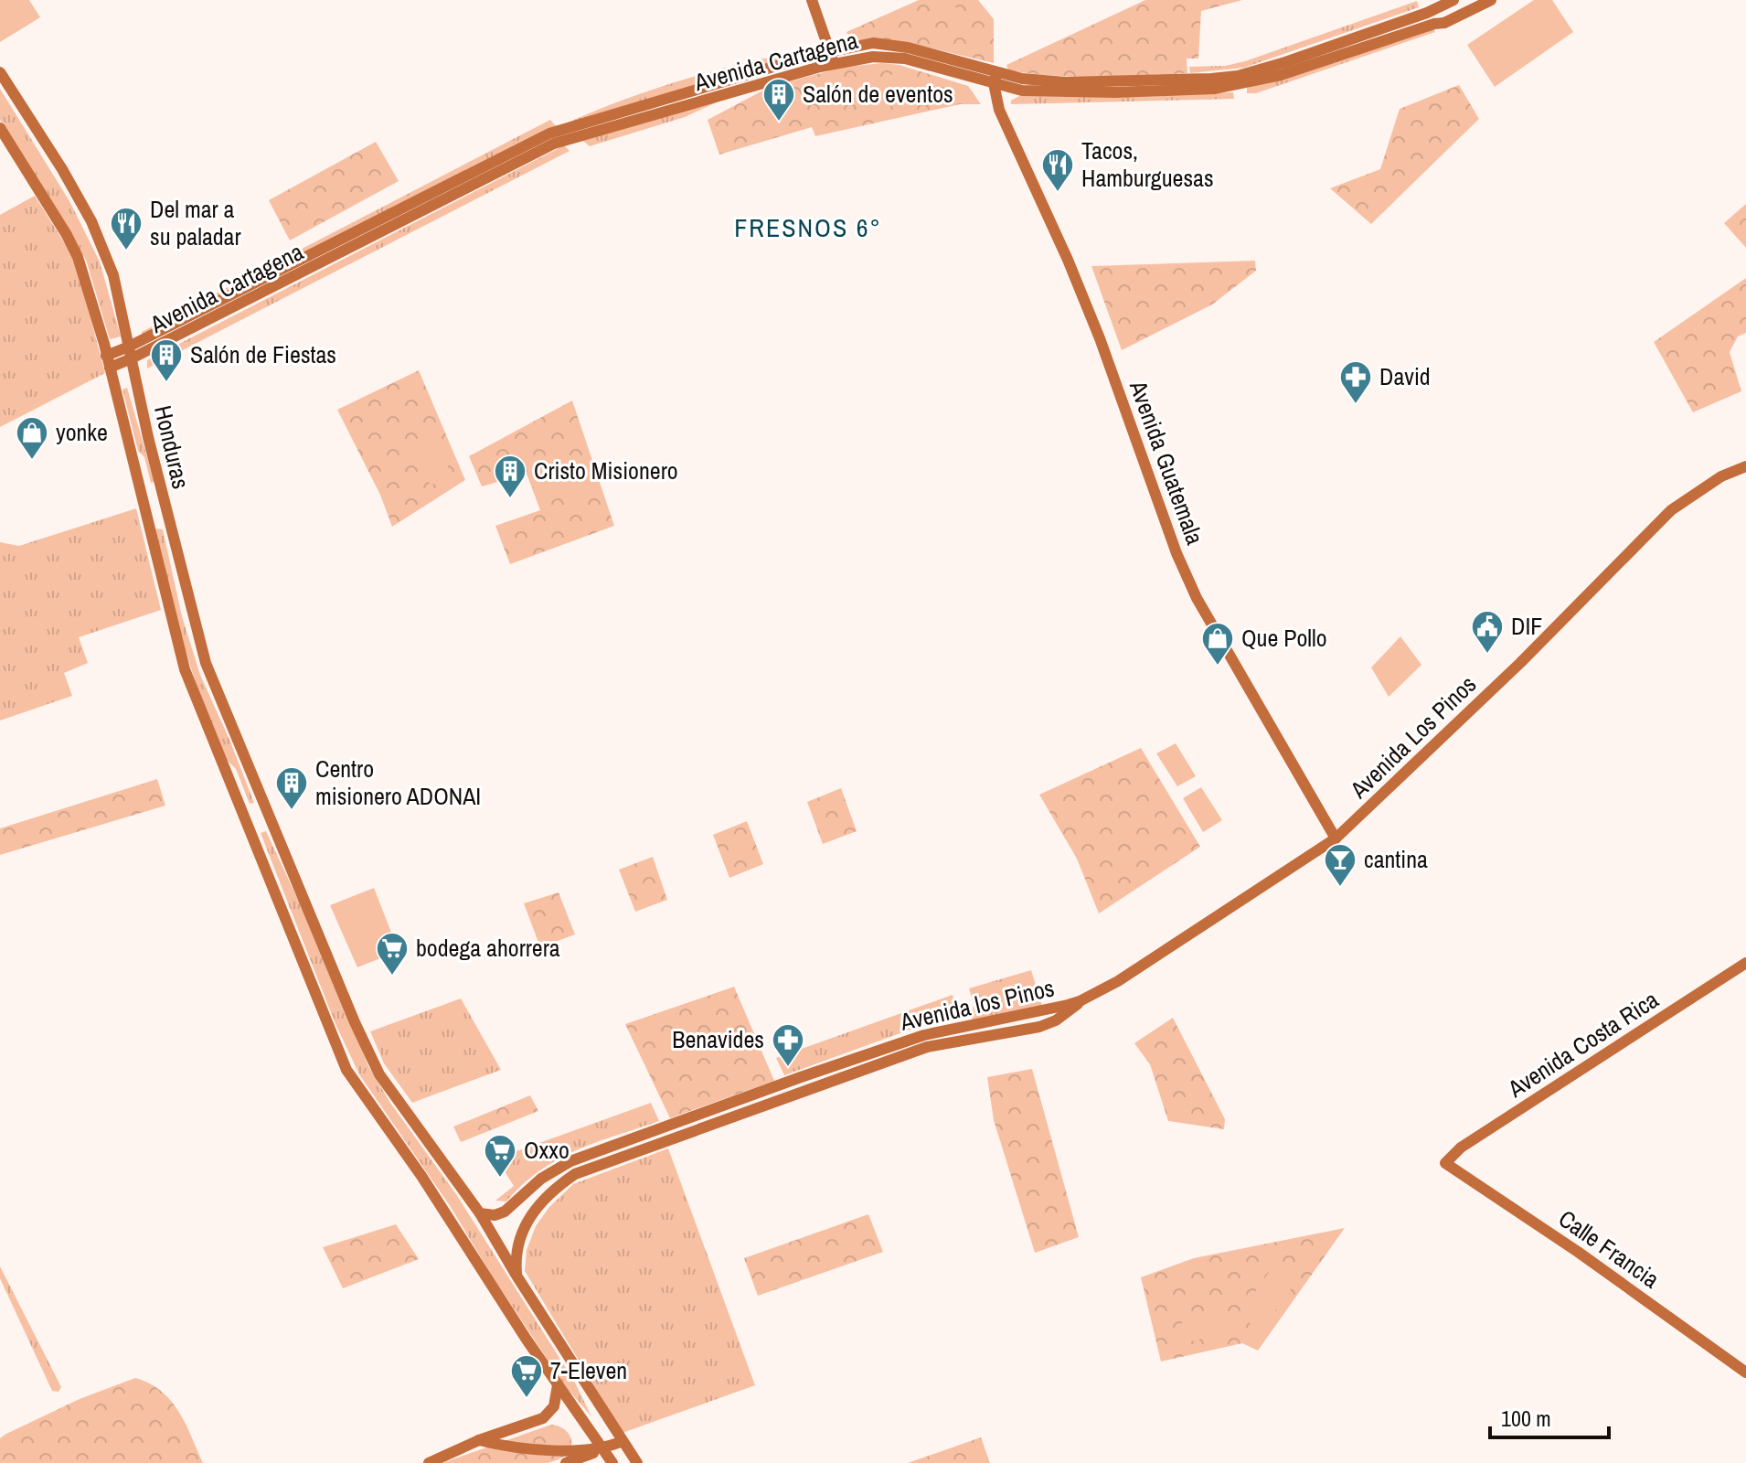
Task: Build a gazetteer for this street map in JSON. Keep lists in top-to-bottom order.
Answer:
{
  "streets": {
    "street": [
      "Avenida Cartagena",
      "Honduras",
      "Avenida Guatemala",
      "Avenida Los Pinos",
      "Avenida los Pinos",
      "Avenida Costa Rica",
      "Calle Francia"
    ]
  },
  "crossings": [
    ["Avenida Cartagena", "Honduras"],
    ["Avenida Cartagena", "Avenida Guatemala"],
    ["Honduras", "Avenida los Pinos"],
    ["Avenida Guatemala", "Avenida Los Pinos"],
    ["Avenida Los Pinos", "Avenida los Pinos"],
    ["Avenida Costa Rica", "Calle Francia"]
  ],
  "districts": ["FRESNOS 6°"],
  "places": {
    "building": [
      "Salón de eventos",
      "Salón de Fiestas",
      "Cristo Misionero",
      "Centro misionero ADONAI"
    ],
    "restaurant": ["Tacos, Hamburguesas", "Del mar a su paladar"],
    "pharmacy": ["David", "Benavides"],
    "shop": ["yonke", "Que Pollo"],
    "public building": ["DIF"],
    "bar": ["cantina"],
    "supermarket": ["bodega ahorrera", "Oxxo", "7-Eleven"]
  },
  "scale_bar": "100 m"
}
